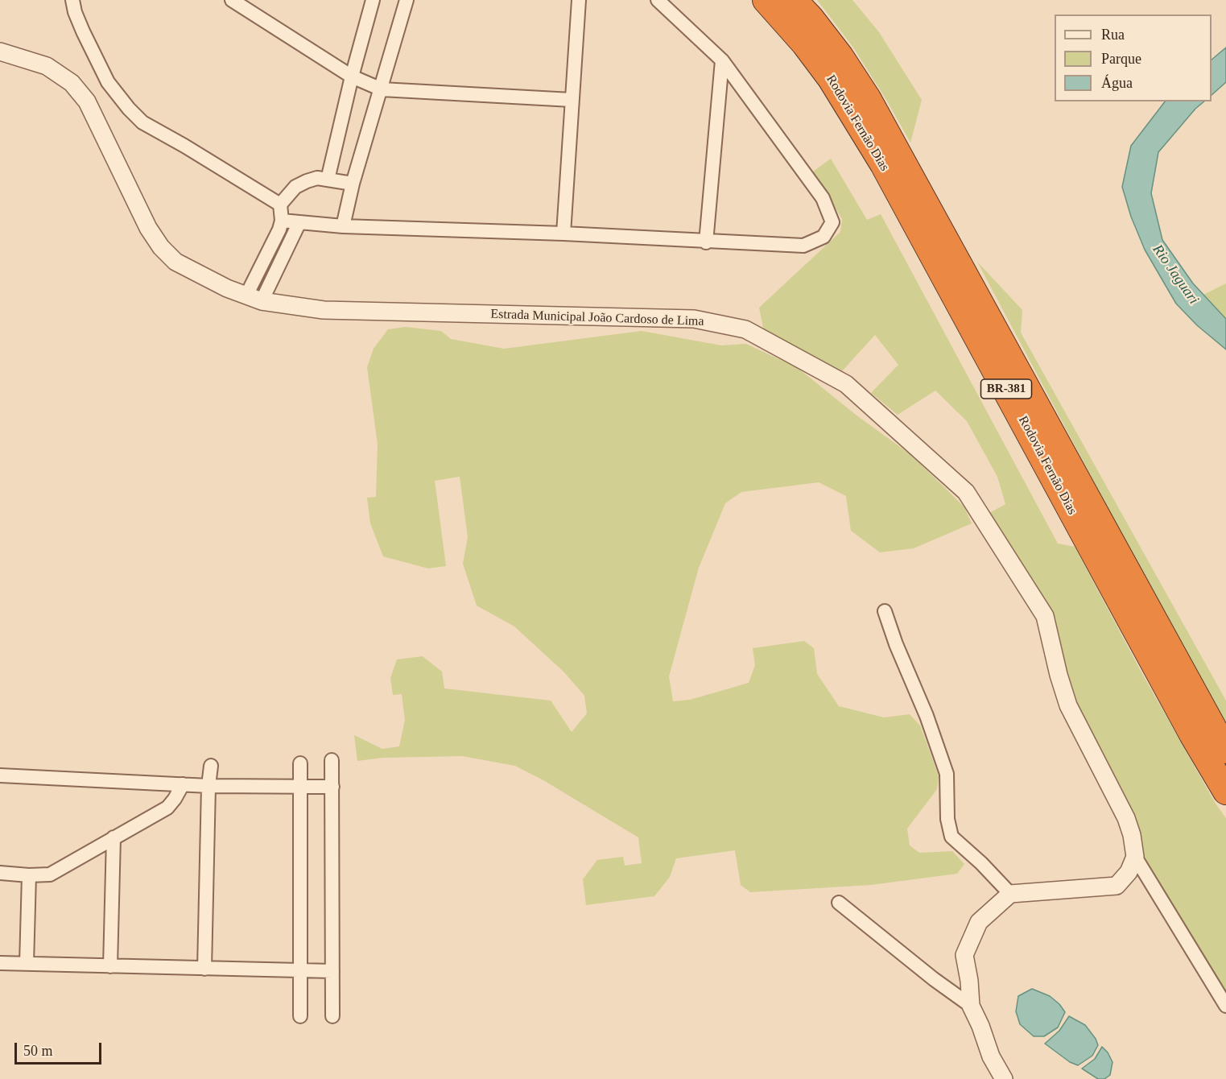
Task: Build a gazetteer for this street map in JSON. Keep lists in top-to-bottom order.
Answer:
{
  "streets": {
    "highway": ["Rodovia Fernão Dias", "BR-381"],
    "street": ["Estrada Municipal João Cardoso de Lima"]
  },
  "water": ["Rio Jaguari"],
  "legend": ["Rua", "Parque", "Água"],
  "scale_bar": "50 m"
}
